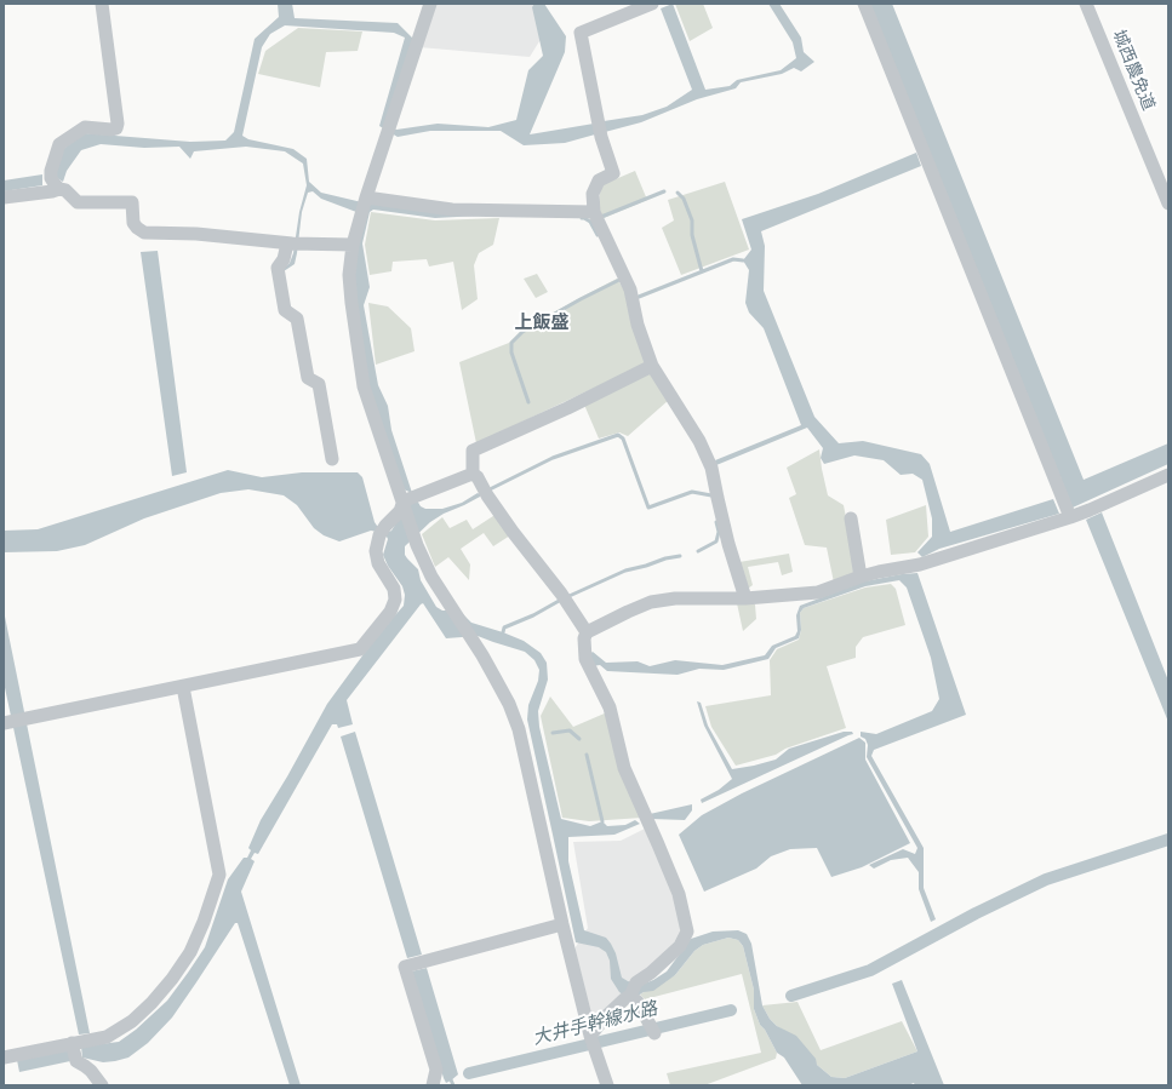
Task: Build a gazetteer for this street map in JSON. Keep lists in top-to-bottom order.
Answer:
{
  "streets": {
    "street": ["城西農免道"]
  },
  "districts": ["上飯盛"],
  "water": ["大井手幹線水路"]
}
